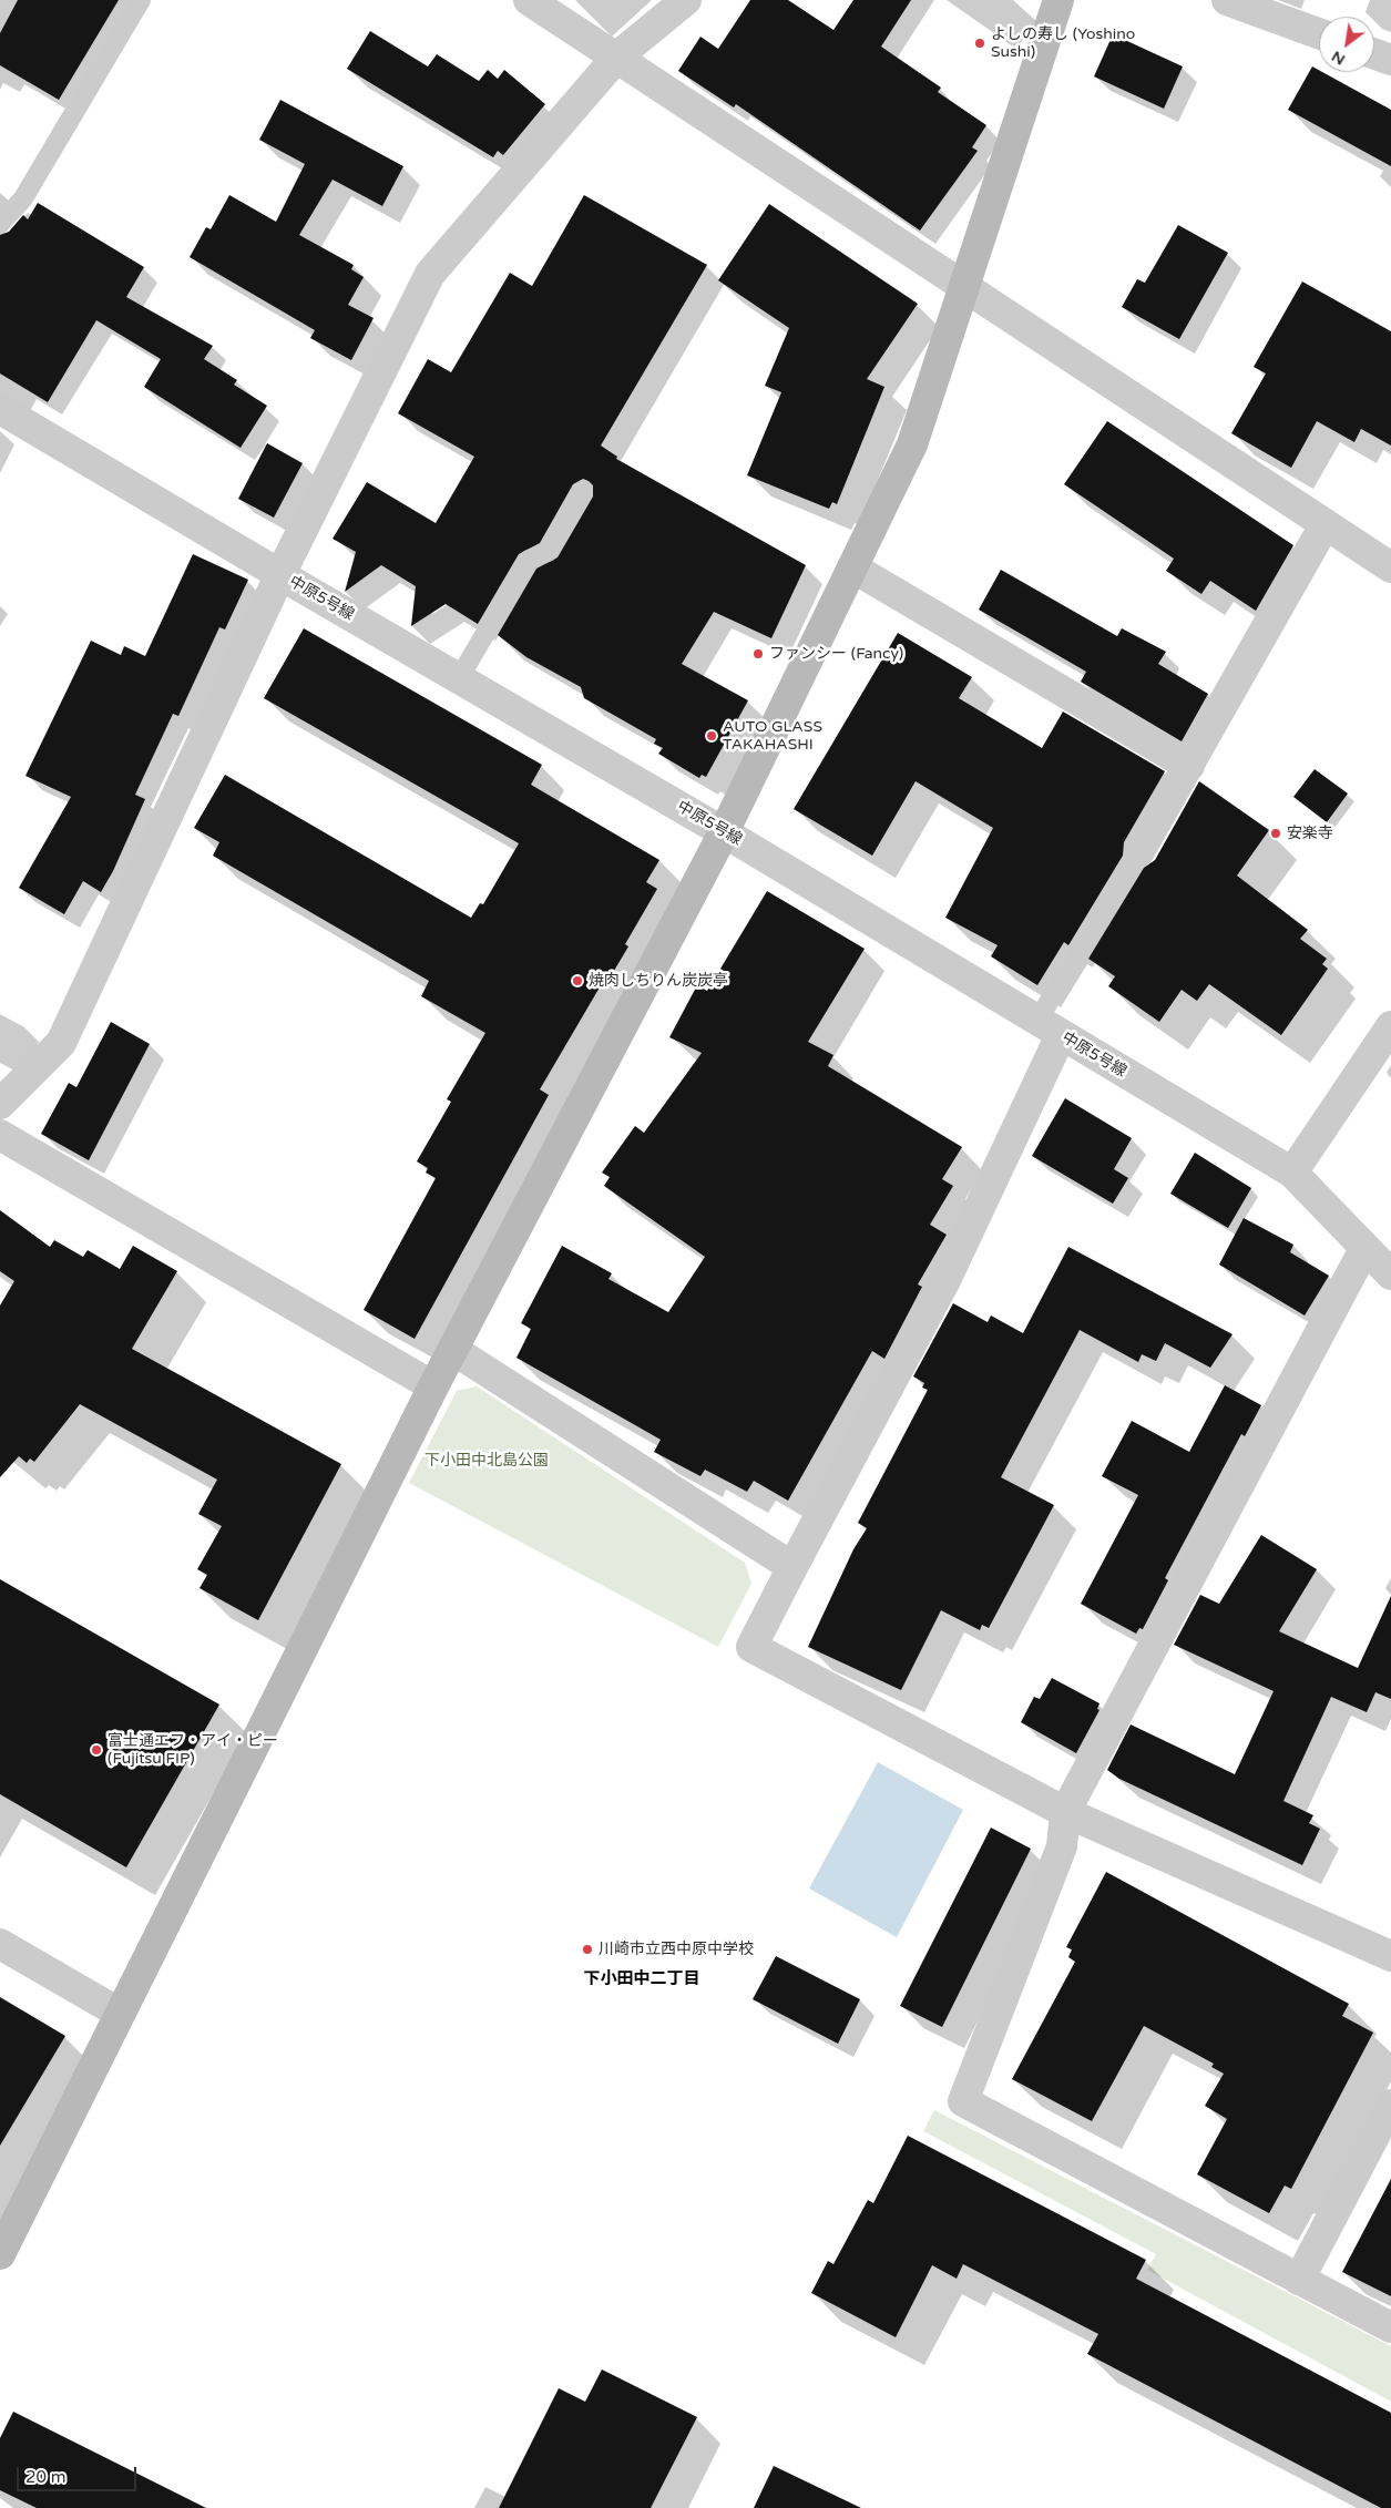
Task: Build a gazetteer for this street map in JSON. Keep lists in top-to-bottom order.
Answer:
{
  "streets": {
    "street": ["中原5号線"]
  },
  "districts": ["下小田中二丁目"],
  "parks": ["下小田中北島公園"],
  "places": [
    "よしの寿し (Yoshino Sushi)",
    "ファンシー (Fancy)",
    "AUTO GLASS TAKAHASHI",
    "安楽寺",
    "焼肉しちりん炭炭亭",
    "富士通エフ・アイ・ピー (Fujitsu FIP)",
    "川崎市立西中原中学校"
  ],
  "scale_bar": "20 m",
  "north": "bottom left"
}
